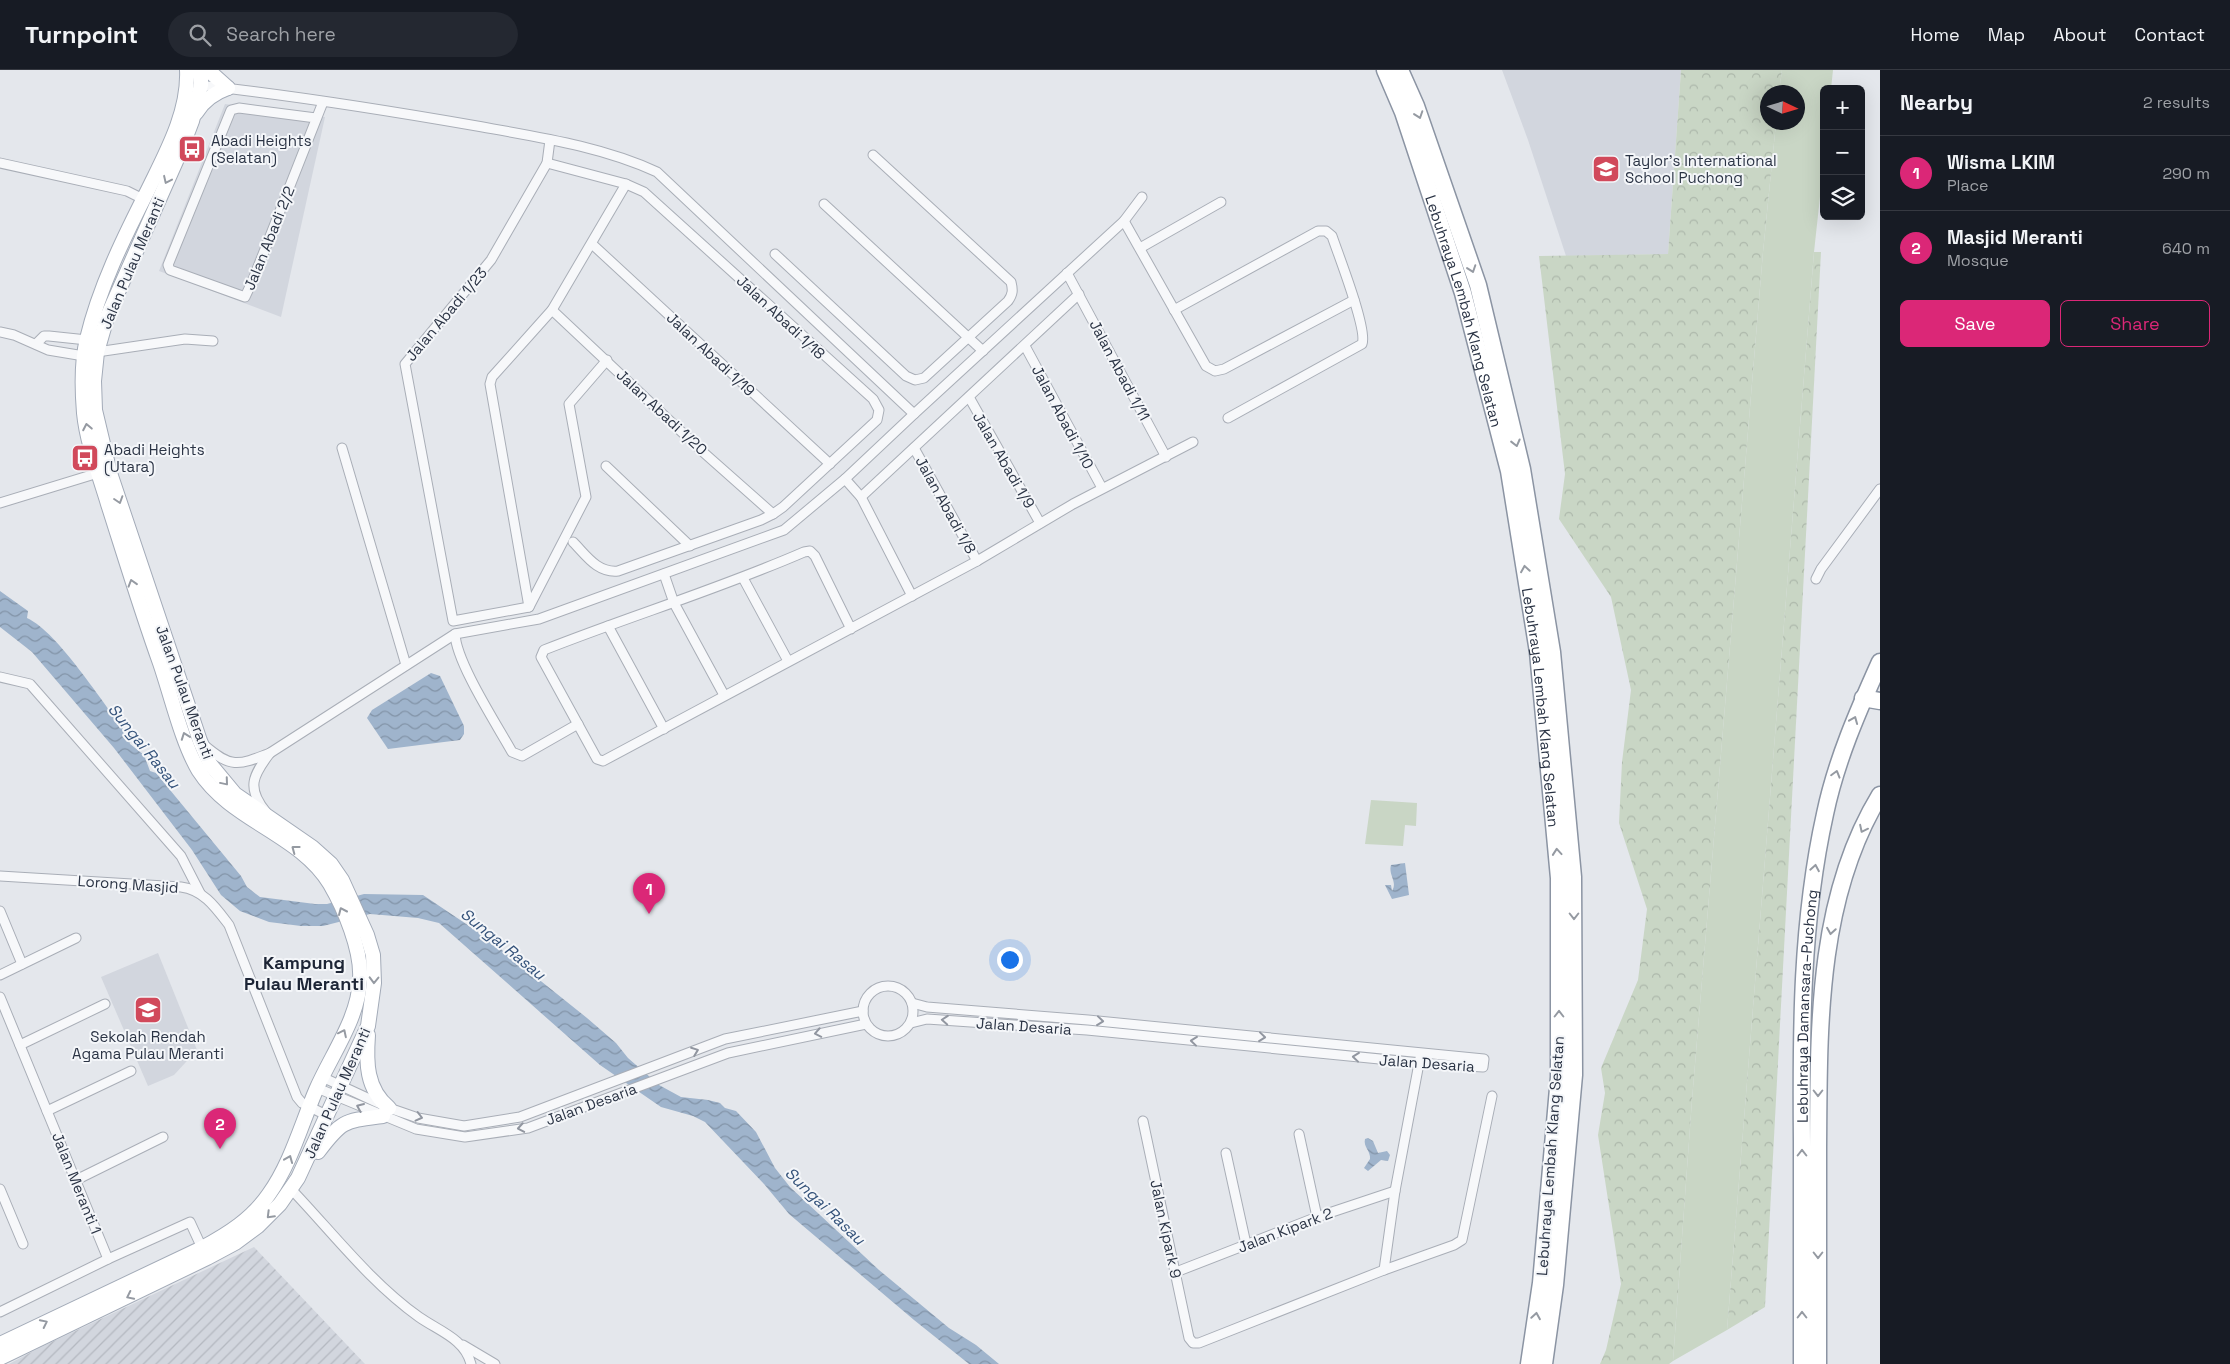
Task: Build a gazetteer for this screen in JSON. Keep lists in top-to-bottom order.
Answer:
{
  "streets": {
    "highway": ["Lebuhraya Lembah Klang Selatan", "Lebuhraya Damansara–Puchong"],
    "main road": ["Jalan Pulau Meranti"],
    "street": [
      "Jalan Abadi 2/2",
      "Jalan Abadi 1/23",
      "Jalan Abadi 1/18",
      "Jalan Abadi 1/19",
      "Jalan Abadi 1/11",
      "Jalan Abadi 1/20",
      "Jalan Abadi 1/10",
      "Jalan Abadi 1/9",
      "Jalan Abadi 1/8",
      "Lorong Masjid",
      "Jalan Desaria",
      "Jalan Meranti 1",
      "Jalan Kipark 9",
      "Jalan Kipark 2"
    ]
  },
  "crossings": [
    ["Jalan Pulau Meranti", "Lorong Masjid"],
    ["Jalan Pulau Meranti", "Jalan Desaria"],
    ["Jalan Abadi 1/23", "Jalan Abadi 1/18"],
    ["Jalan Abadi 1/18", "Jalan Abadi 1/19"],
    ["Jalan Abadi 1/18", "Jalan Abadi 1/20"],
    ["Jalan Kipark 9", "Jalan Kipark 2"]
  ],
  "districts": ["Kampung Pulau Meranti"],
  "water": ["Sungai Rasau"],
  "places": {
    "bus stop": ["Abadi Heights (Selatan)", "Abadi Heights (Utara)"],
    "school or university": ["Taylor's International School Puchong", "Sekolah Rendah Agama Pulau Meranti"]
  },
  "north": "right",
  "page": {
    "header": "Turnpoint",
    "search": "Search here",
    "nav": [
      "Home",
      "Map",
      "About",
      "Contact"
    ],
    "heading": ["Nearby", "2 results"],
    "map_buttons": ["+", "−"],
    "list": [
      {
        "mark": "1",
        "name": "Wisma LKIM",
        "note": "Place",
        "value": "290 m"
      },
      {
        "mark": "2",
        "name": "Masjid Meranti",
        "note": "Mosque",
        "value": "640 m"
      }
    ],
    "buttons": ["Save", "Share"],
    "pins": ["1", "2"]
  }
}
